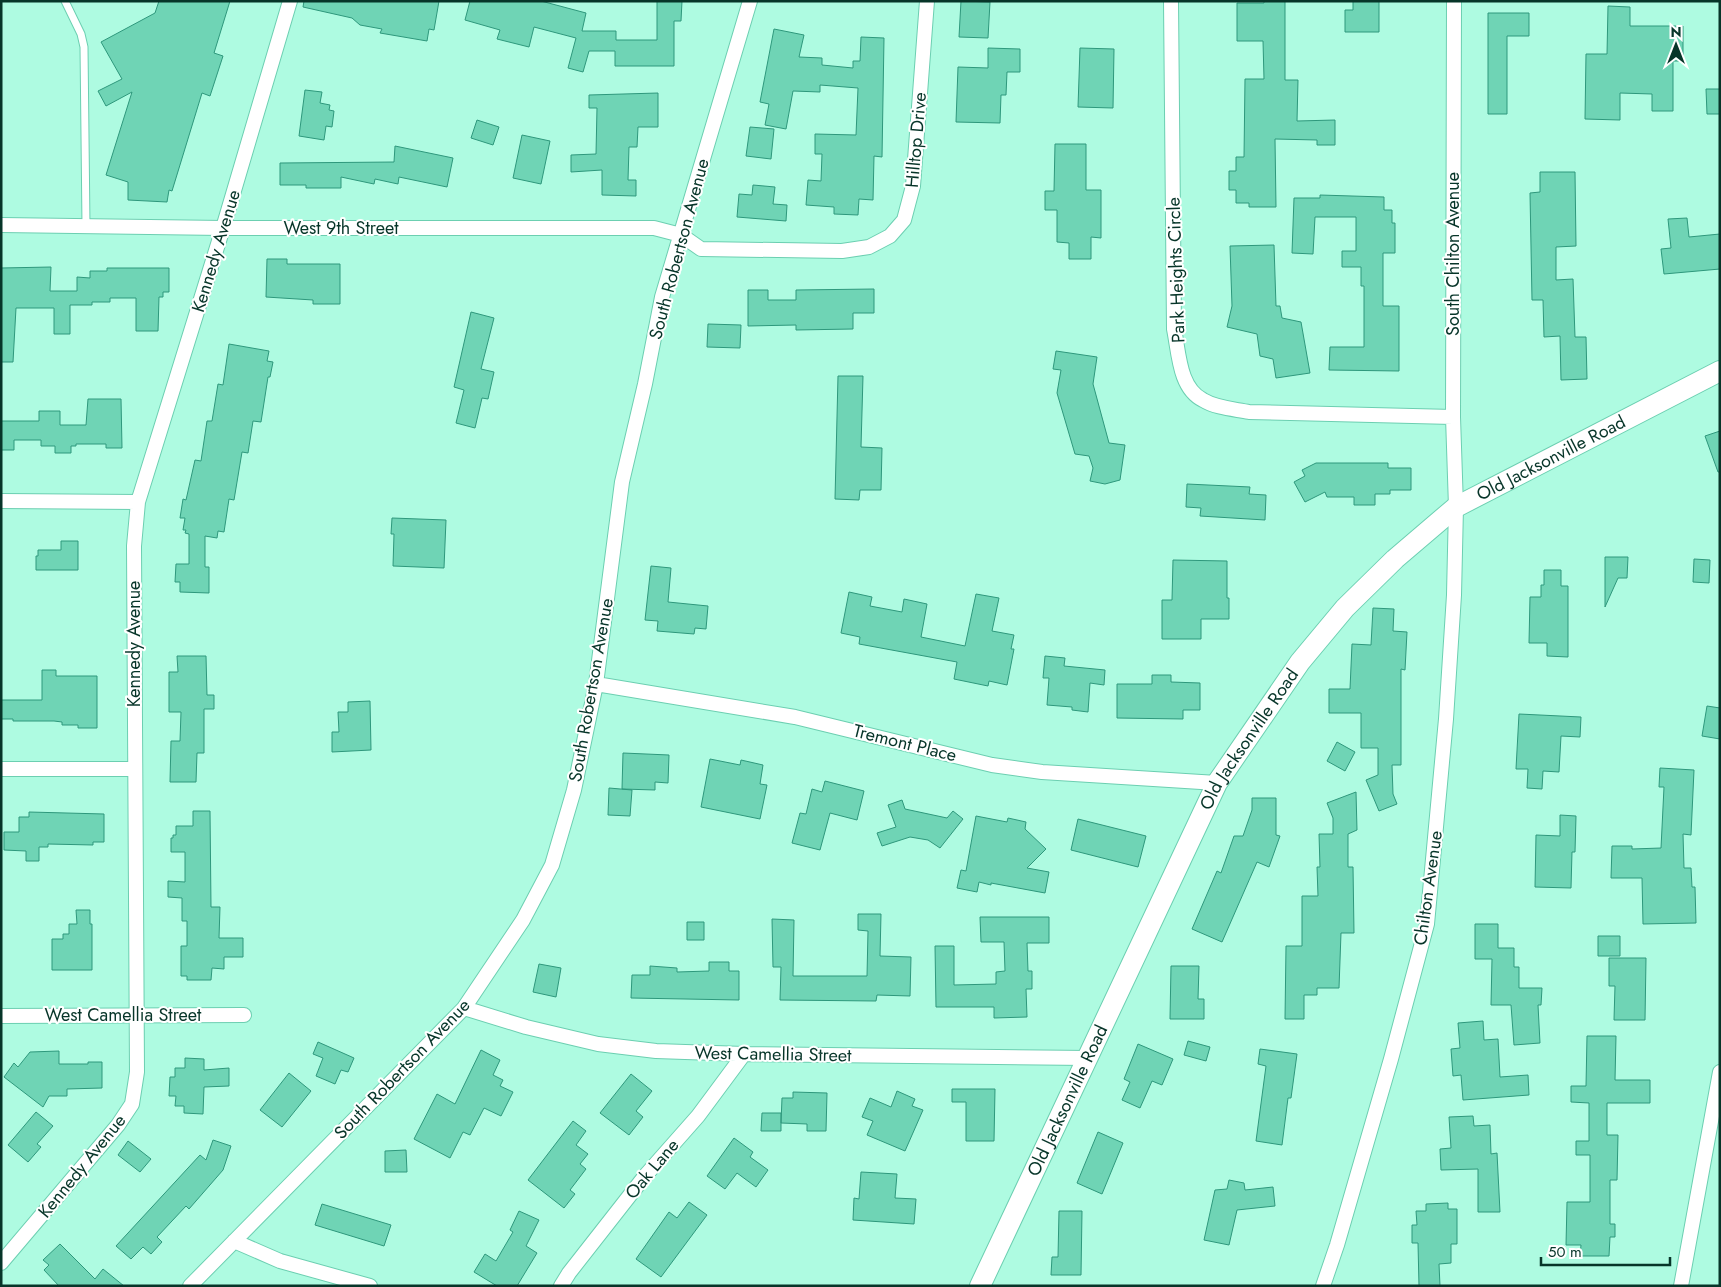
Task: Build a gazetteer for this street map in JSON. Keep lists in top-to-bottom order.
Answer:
{
  "streets": {
    "main road": ["Old Jacksonville Road"],
    "street": [
      "Hilltop Drive",
      "West 9th Street",
      "South Robertson Avenue",
      "Kennedy Avenue",
      "South Chilton Avenue",
      "Park Heights Circle",
      "Tremont Place",
      "Chilton Avenue",
      "West Camellia Street",
      "Oak Lane"
    ]
  },
  "crossings": [
    ["Hilltop Drive", "West 9th Street"],
    ["Hilltop Drive", "South Robertson Avenue"],
    ["West 9th Street", "South Robertson Avenue"],
    ["West 9th Street", "Kennedy Avenue"],
    ["South Robertson Avenue", "Tremont Place"],
    ["South Robertson Avenue", "West Camellia Street"],
    ["Kennedy Avenue", "West Camellia Street"],
    ["South Chilton Avenue", "Park Heights Circle"],
    ["South Chilton Avenue", "Old Jacksonville Road"],
    ["South Chilton Avenue", "Chilton Avenue"],
    ["Old Jacksonville Road", "Tremont Place"],
    ["Old Jacksonville Road", "Chilton Avenue"],
    ["Old Jacksonville Road", "West Camellia Street"],
    ["West Camellia Street", "Oak Lane"]
  ],
  "scale_bar": "50 m",
  "north": "top"
}
